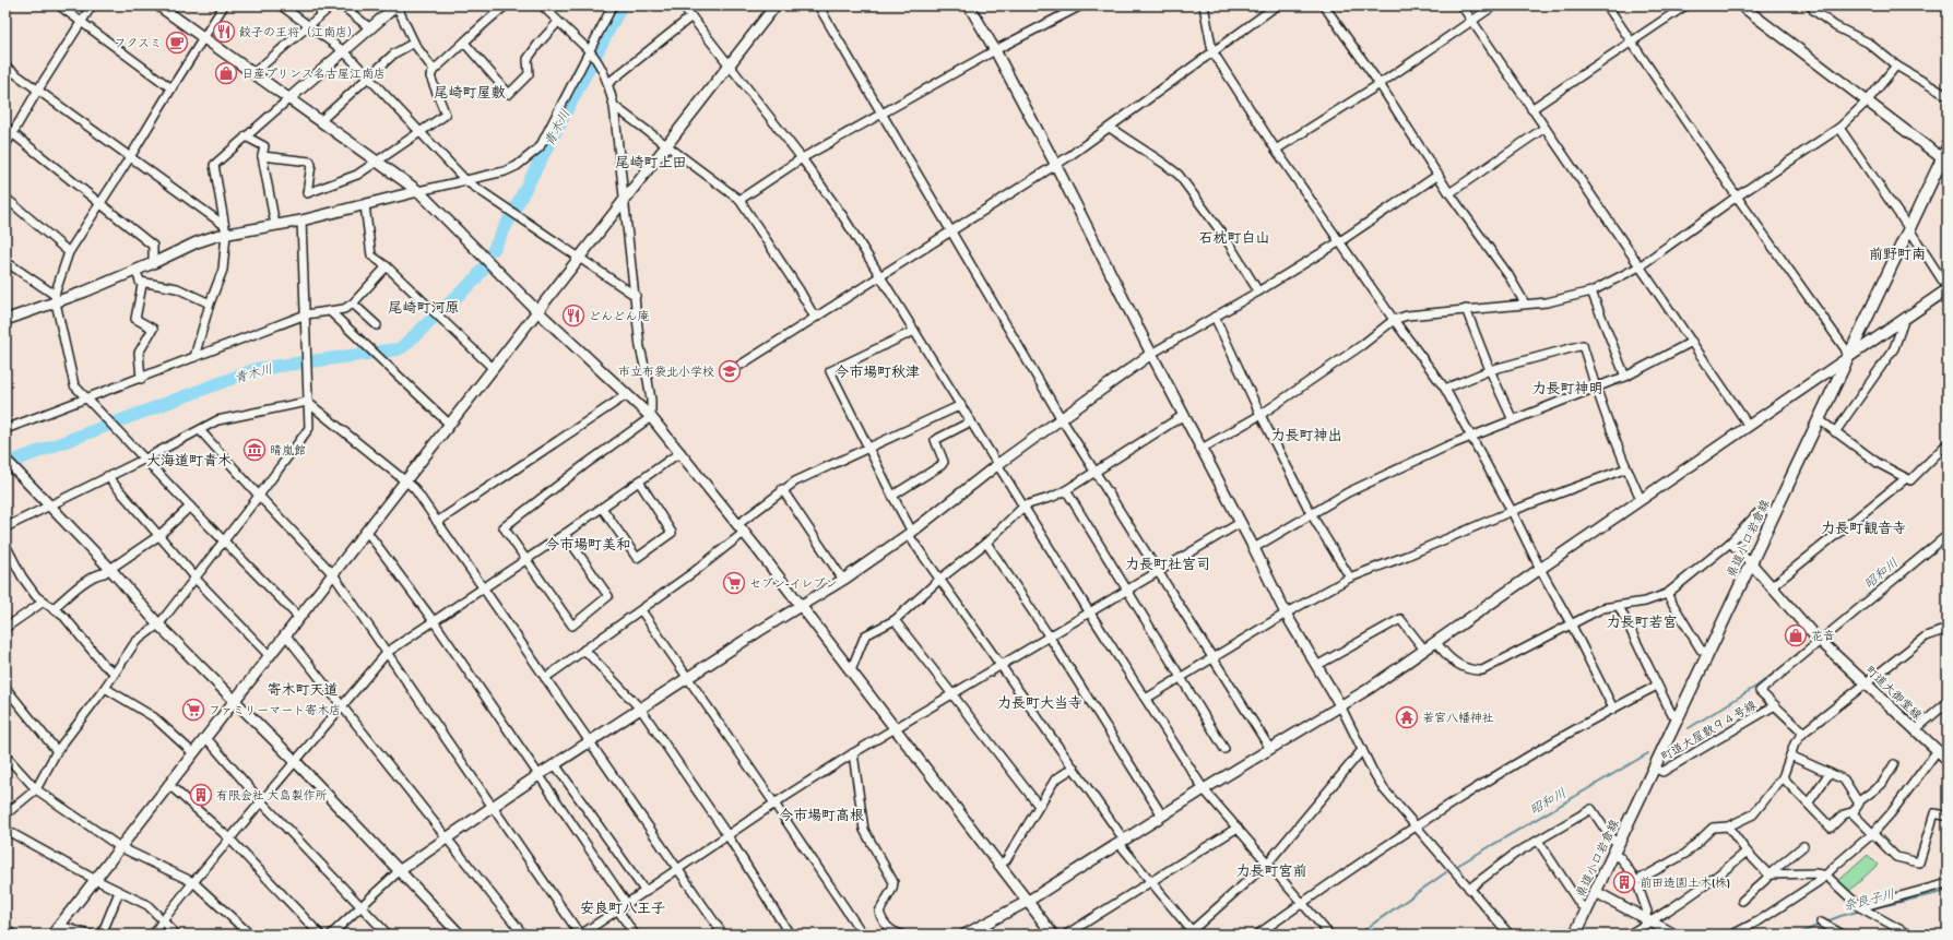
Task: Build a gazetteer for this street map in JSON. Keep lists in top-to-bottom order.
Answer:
{
  "streets": {
    "main road": ["県道小口岩倉線"],
    "street": ["町道大御堂線", "町道大屋敷９４号線"]
  },
  "crossings": [
    ["県道小口岩倉線", "町道大御堂線"],
    ["県道小口岩倉線", "町道大屋敷９４号線"]
  ],
  "districts": [
    "尾崎町屋敷",
    "尾崎町上田",
    "石枕町白山",
    "前野町南",
    "尾崎町河原",
    "今市場町秋津",
    "力長町神明",
    "力長町神出",
    "大海道町青木",
    "力長町観音寺",
    "今市場町美和",
    "力長町社宮司",
    "力長町若宮",
    "寄木町天道",
    "力長町大当寺",
    "今市場町高根",
    "力長町宮前",
    "安良町八王子"
  ],
  "water": ["青木川", "昭和川", "奈良子川"],
  "places": {
    "restaurant": ["餃子の王将（江南店）", "どんどん庵"],
    "cafe": ["フクスミ"],
    "shop": ["日産プリンス名古屋江南店", "花音"],
    "school or university": ["市立布袋北小学校"],
    "museum": ["晴嵐館"],
    "supermarket": ["セブン-イレブン", "ファミリーマート寄木店"],
    "temple": ["若宮八幡神社"],
    "building": ["有限会社 大島製作所", "前田造園土木(株)"]
  }
}
